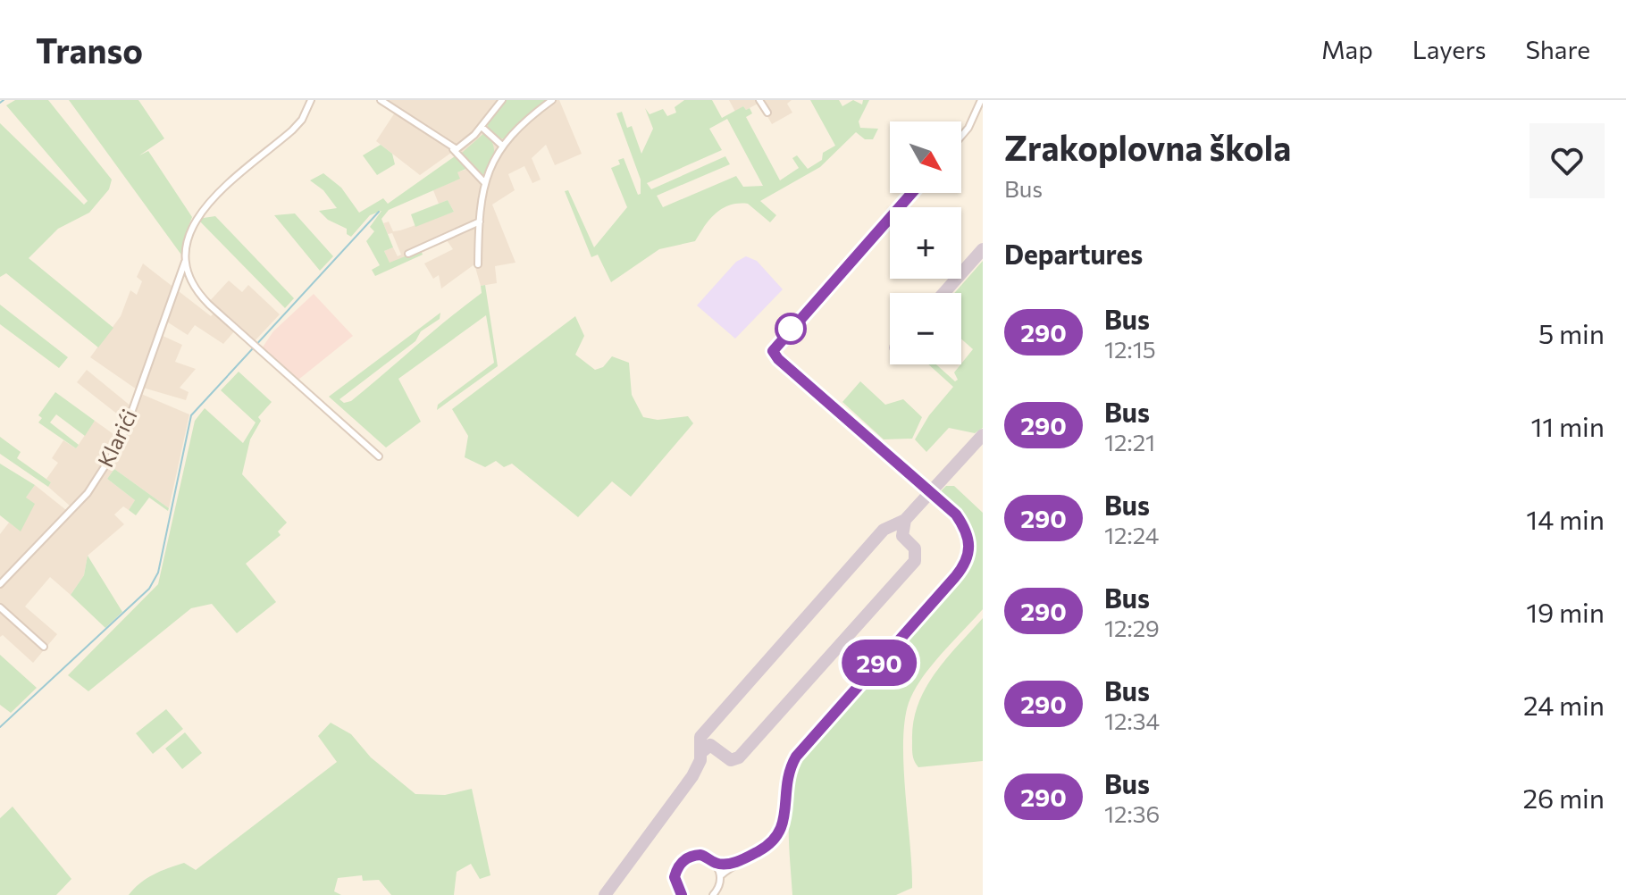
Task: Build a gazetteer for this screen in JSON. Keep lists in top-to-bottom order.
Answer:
{
  "streets": {
    "street": ["Klarići"]
  },
  "lines": ["bus line 290"],
  "north": "bottom right",
  "page": {
    "header": "Transo",
    "nav": ["Map", "Layers", "Share"],
    "on_map": "290",
    "heading": [
      ["Zrakoplovna škola", "Bus"],
      "Departures"
    ],
    "map_buttons": ["+", "−"],
    "list": [
      {
        "mark": "290",
        "name": "Bus",
        "note": "12:15",
        "value": "5 min"
      },
      {
        "mark": "290",
        "name": "Bus",
        "note": "12:21",
        "value": "11 min"
      },
      {
        "mark": "290",
        "name": "Bus",
        "note": "12:24",
        "value": "14 min"
      },
      {
        "mark": "290",
        "name": "Bus",
        "note": "12:29",
        "value": "19 min"
      },
      {
        "mark": "290",
        "name": "Bus",
        "note": "12:34",
        "value": "24 min"
      },
      {
        "mark": "290",
        "name": "Bus",
        "note": "12:36",
        "value": "26 min"
      }
    ]
  }
}
